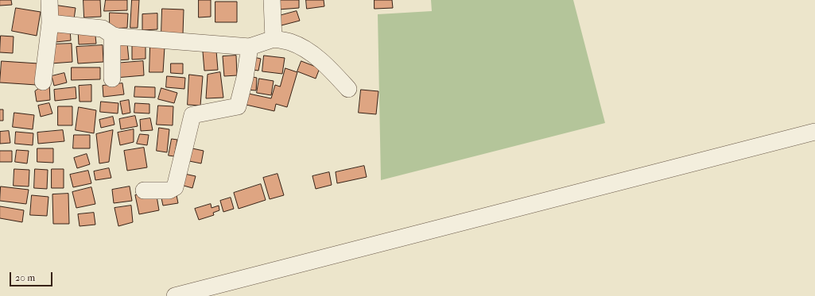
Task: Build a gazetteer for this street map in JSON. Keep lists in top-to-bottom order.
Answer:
{
  "scale_bar": "20 m"
}
